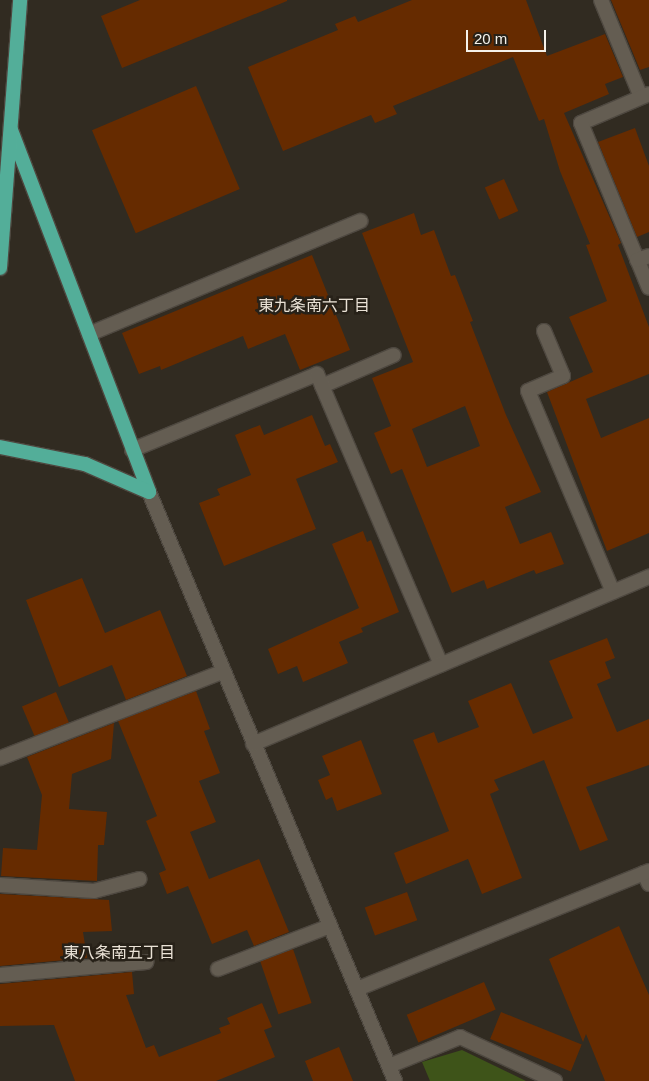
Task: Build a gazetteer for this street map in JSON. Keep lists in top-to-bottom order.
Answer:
{
  "districts": ["東九条南六丁目", "東八条南五丁目"],
  "scale_bar": "20 m"
}
